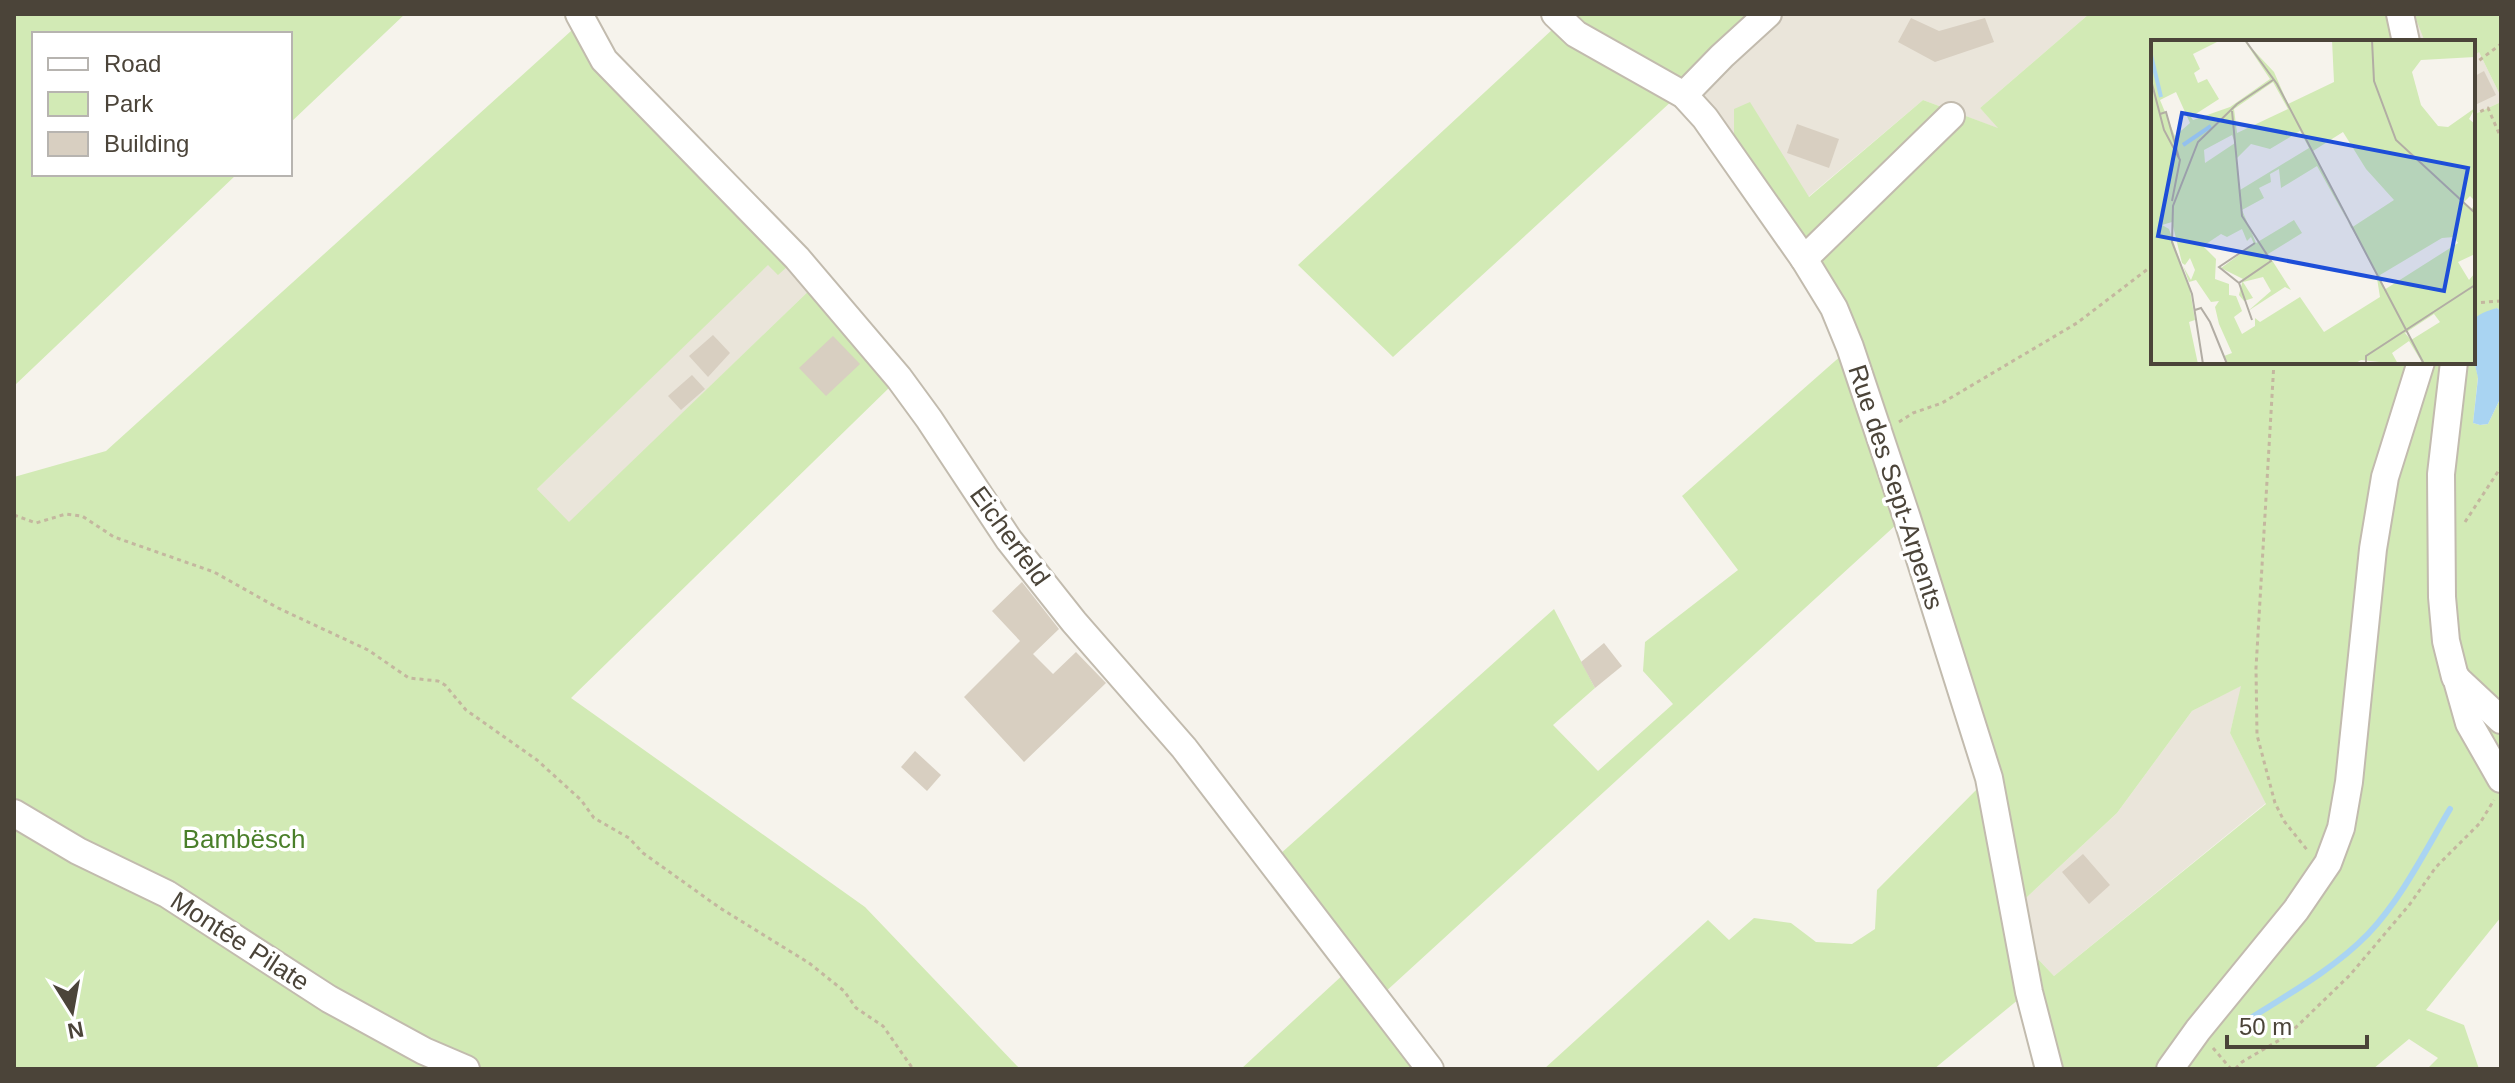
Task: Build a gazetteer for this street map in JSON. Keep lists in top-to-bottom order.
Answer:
{
  "streets": {
    "street": ["Rue des Sept-Arpents", "Eicherfeld", "Montée Pilate"]
  },
  "parks": ["Bambësch"],
  "legend": ["Road", "Park", "Building"],
  "scale_bar": "50 m",
  "north": "bottom"
}
